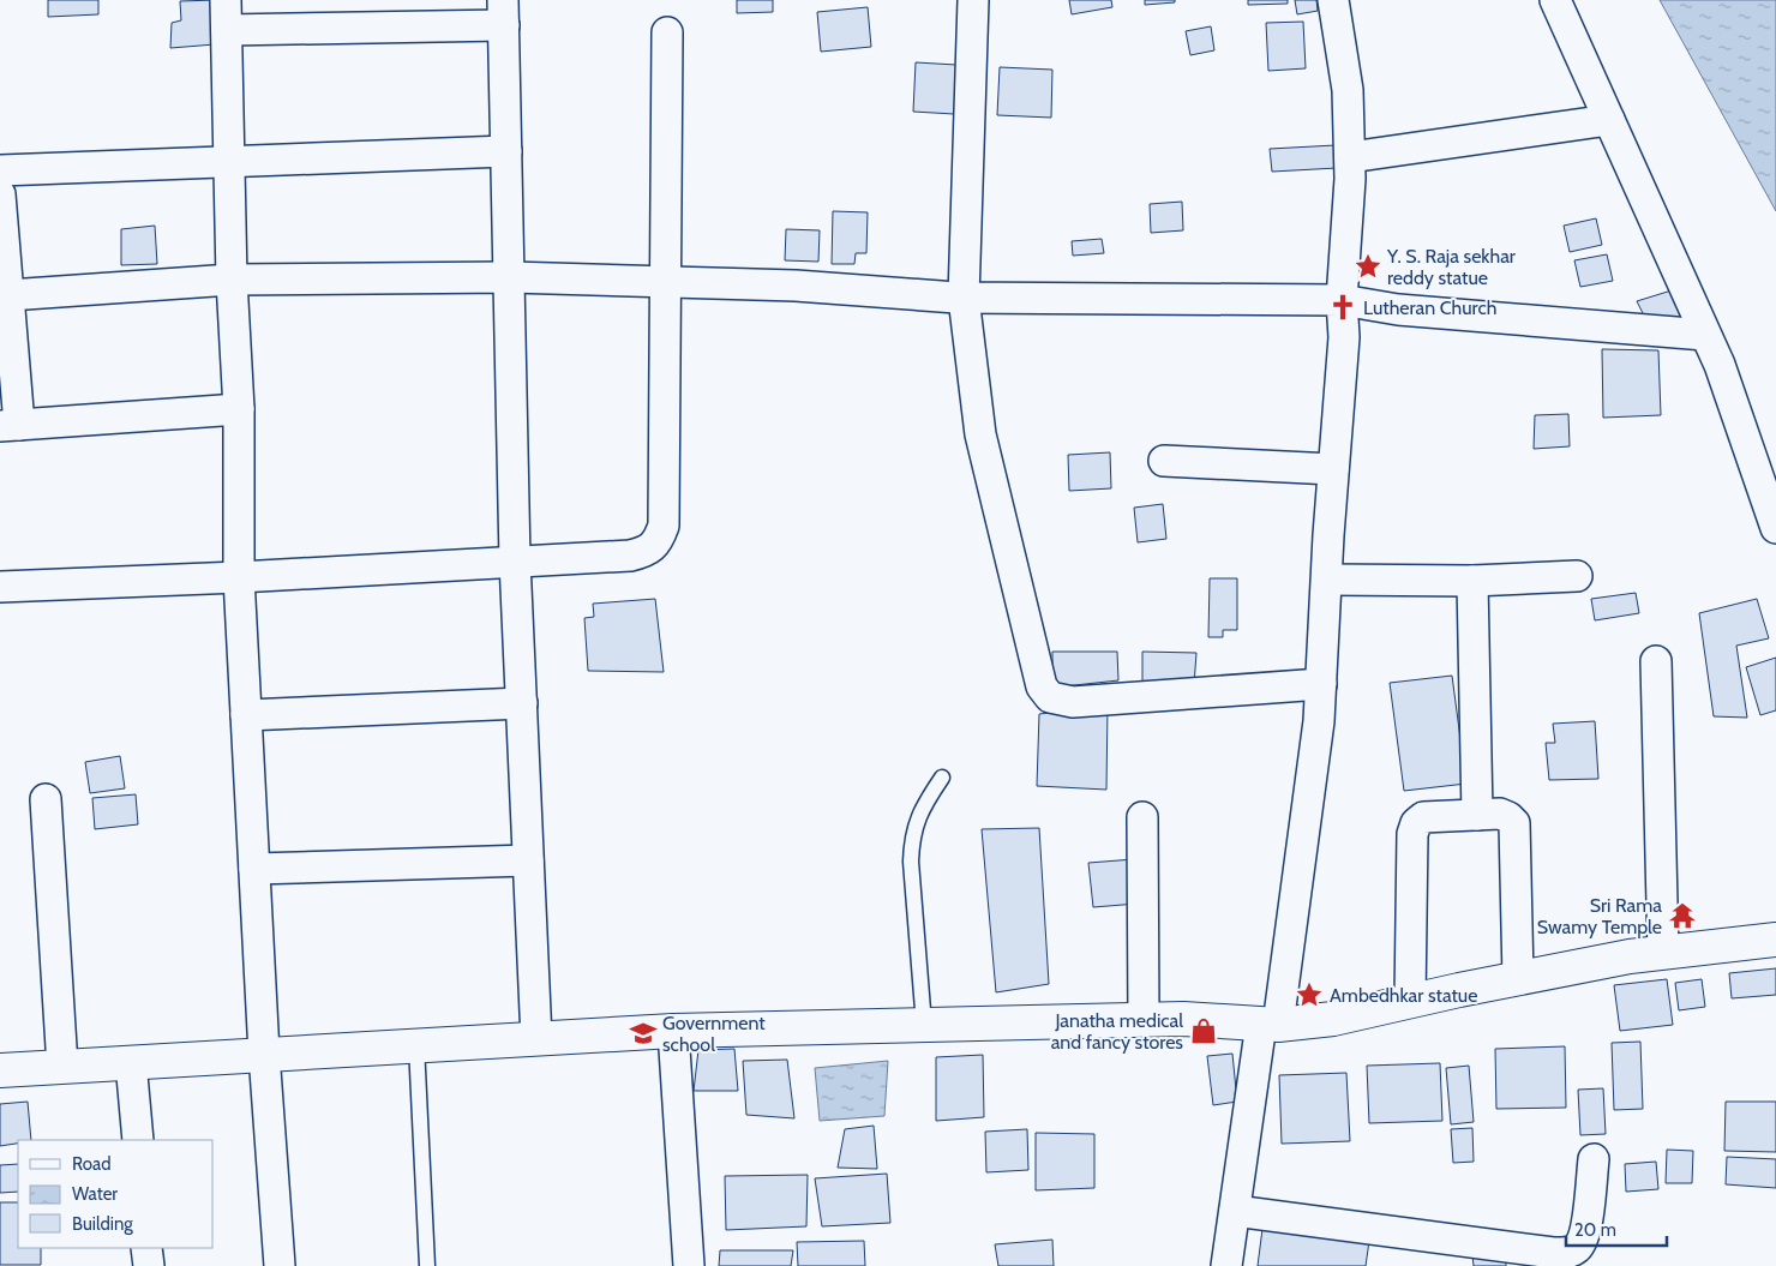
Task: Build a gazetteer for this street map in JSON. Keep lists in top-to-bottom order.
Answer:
{
  "places": {
    "place": ["Y. S. Raja sekhar reddy statue", "Ambedhkar statue"],
    "church": ["Lutheran Church"],
    "temple": ["Sri Rama Swamy Temple"],
    "shop": ["Janatha medical and fancy stores"],
    "school or university": ["Government school"]
  },
  "legend": ["Road", "Water", "Building"],
  "scale_bar": "20 m"
}
